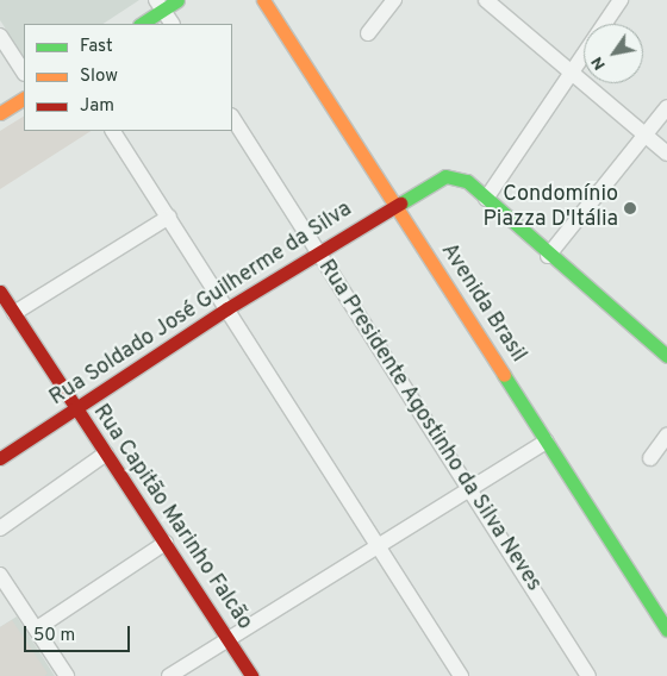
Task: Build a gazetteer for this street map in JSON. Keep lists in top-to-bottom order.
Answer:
{
  "streets": {
    "street": [
      "Avenida Brasil",
      "Rua Soldado José Guilherme da Silva",
      "Rua Presidente Agostinho da Silva Neves",
      "Rua Capitão Marinho Falcão"
    ]
  },
  "crossings": [
    ["Avenida Brasil", "Rua Soldado José Guilherme da Silva"],
    ["Rua Soldado José Guilherme da Silva", "Rua Presidente Agostinho da Silva Neves"],
    ["Rua Soldado José Guilherme da Silva", "Rua Capitão Marinho Falcão"]
  ],
  "places": ["Condomínio Piazza D'Itália"],
  "legend": ["Fast", "Slow", "Jam"],
  "scale_bar": "50 m",
  "north": "bottom left"
}
